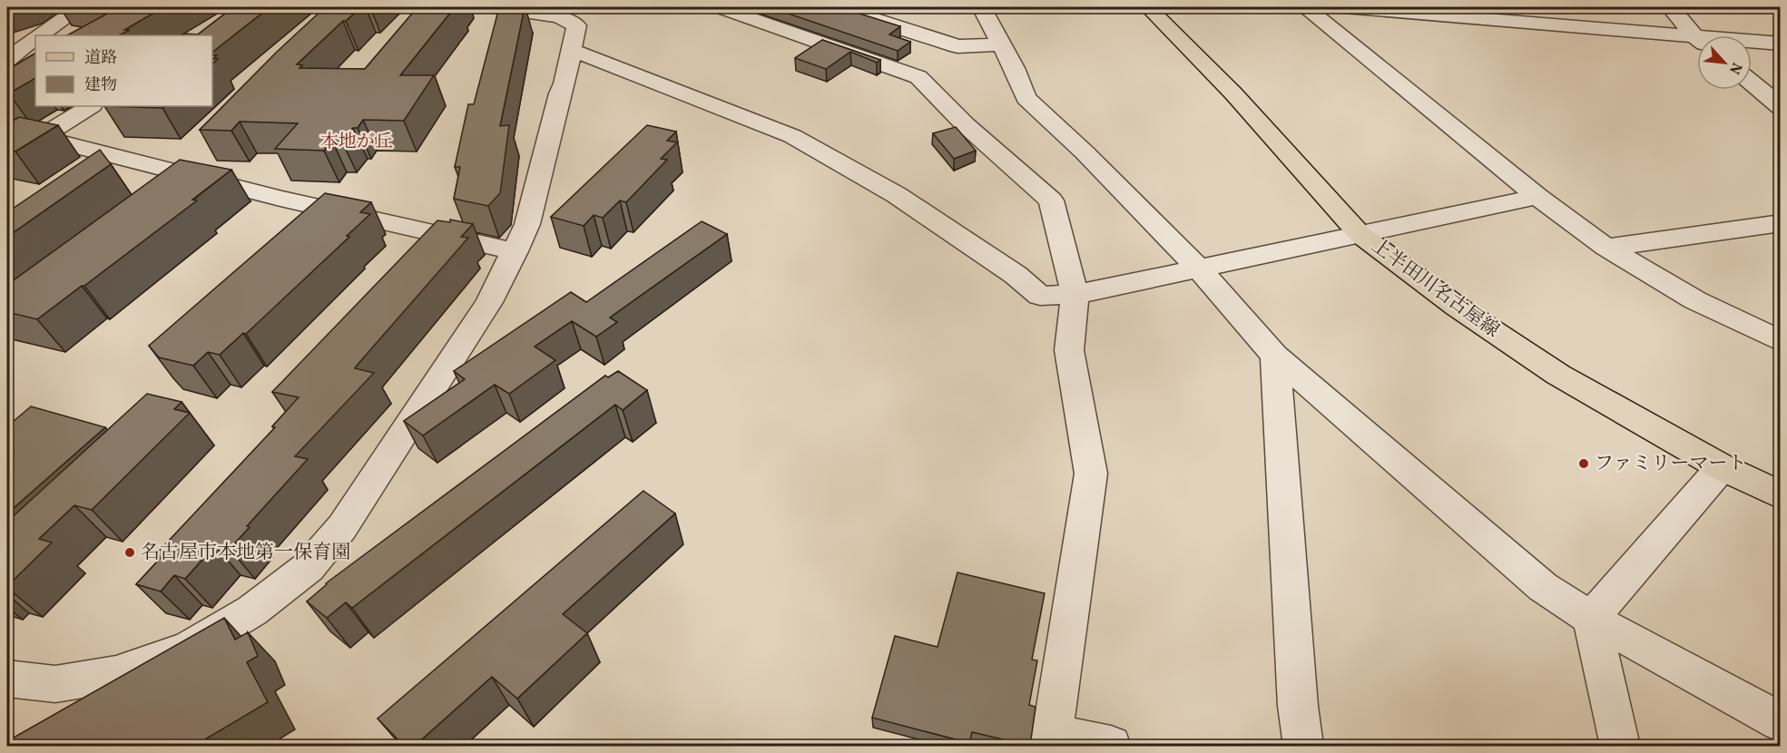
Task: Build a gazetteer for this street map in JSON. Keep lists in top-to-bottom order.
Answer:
{
  "streets": {
    "main road": ["上半田川名古屋線"]
  },
  "districts": ["本地が丘"],
  "places": ["ファミリーマート", "名古屋市本地第一保育園"],
  "legend": ["道路", "建物"],
  "north": "bottom right"
}
